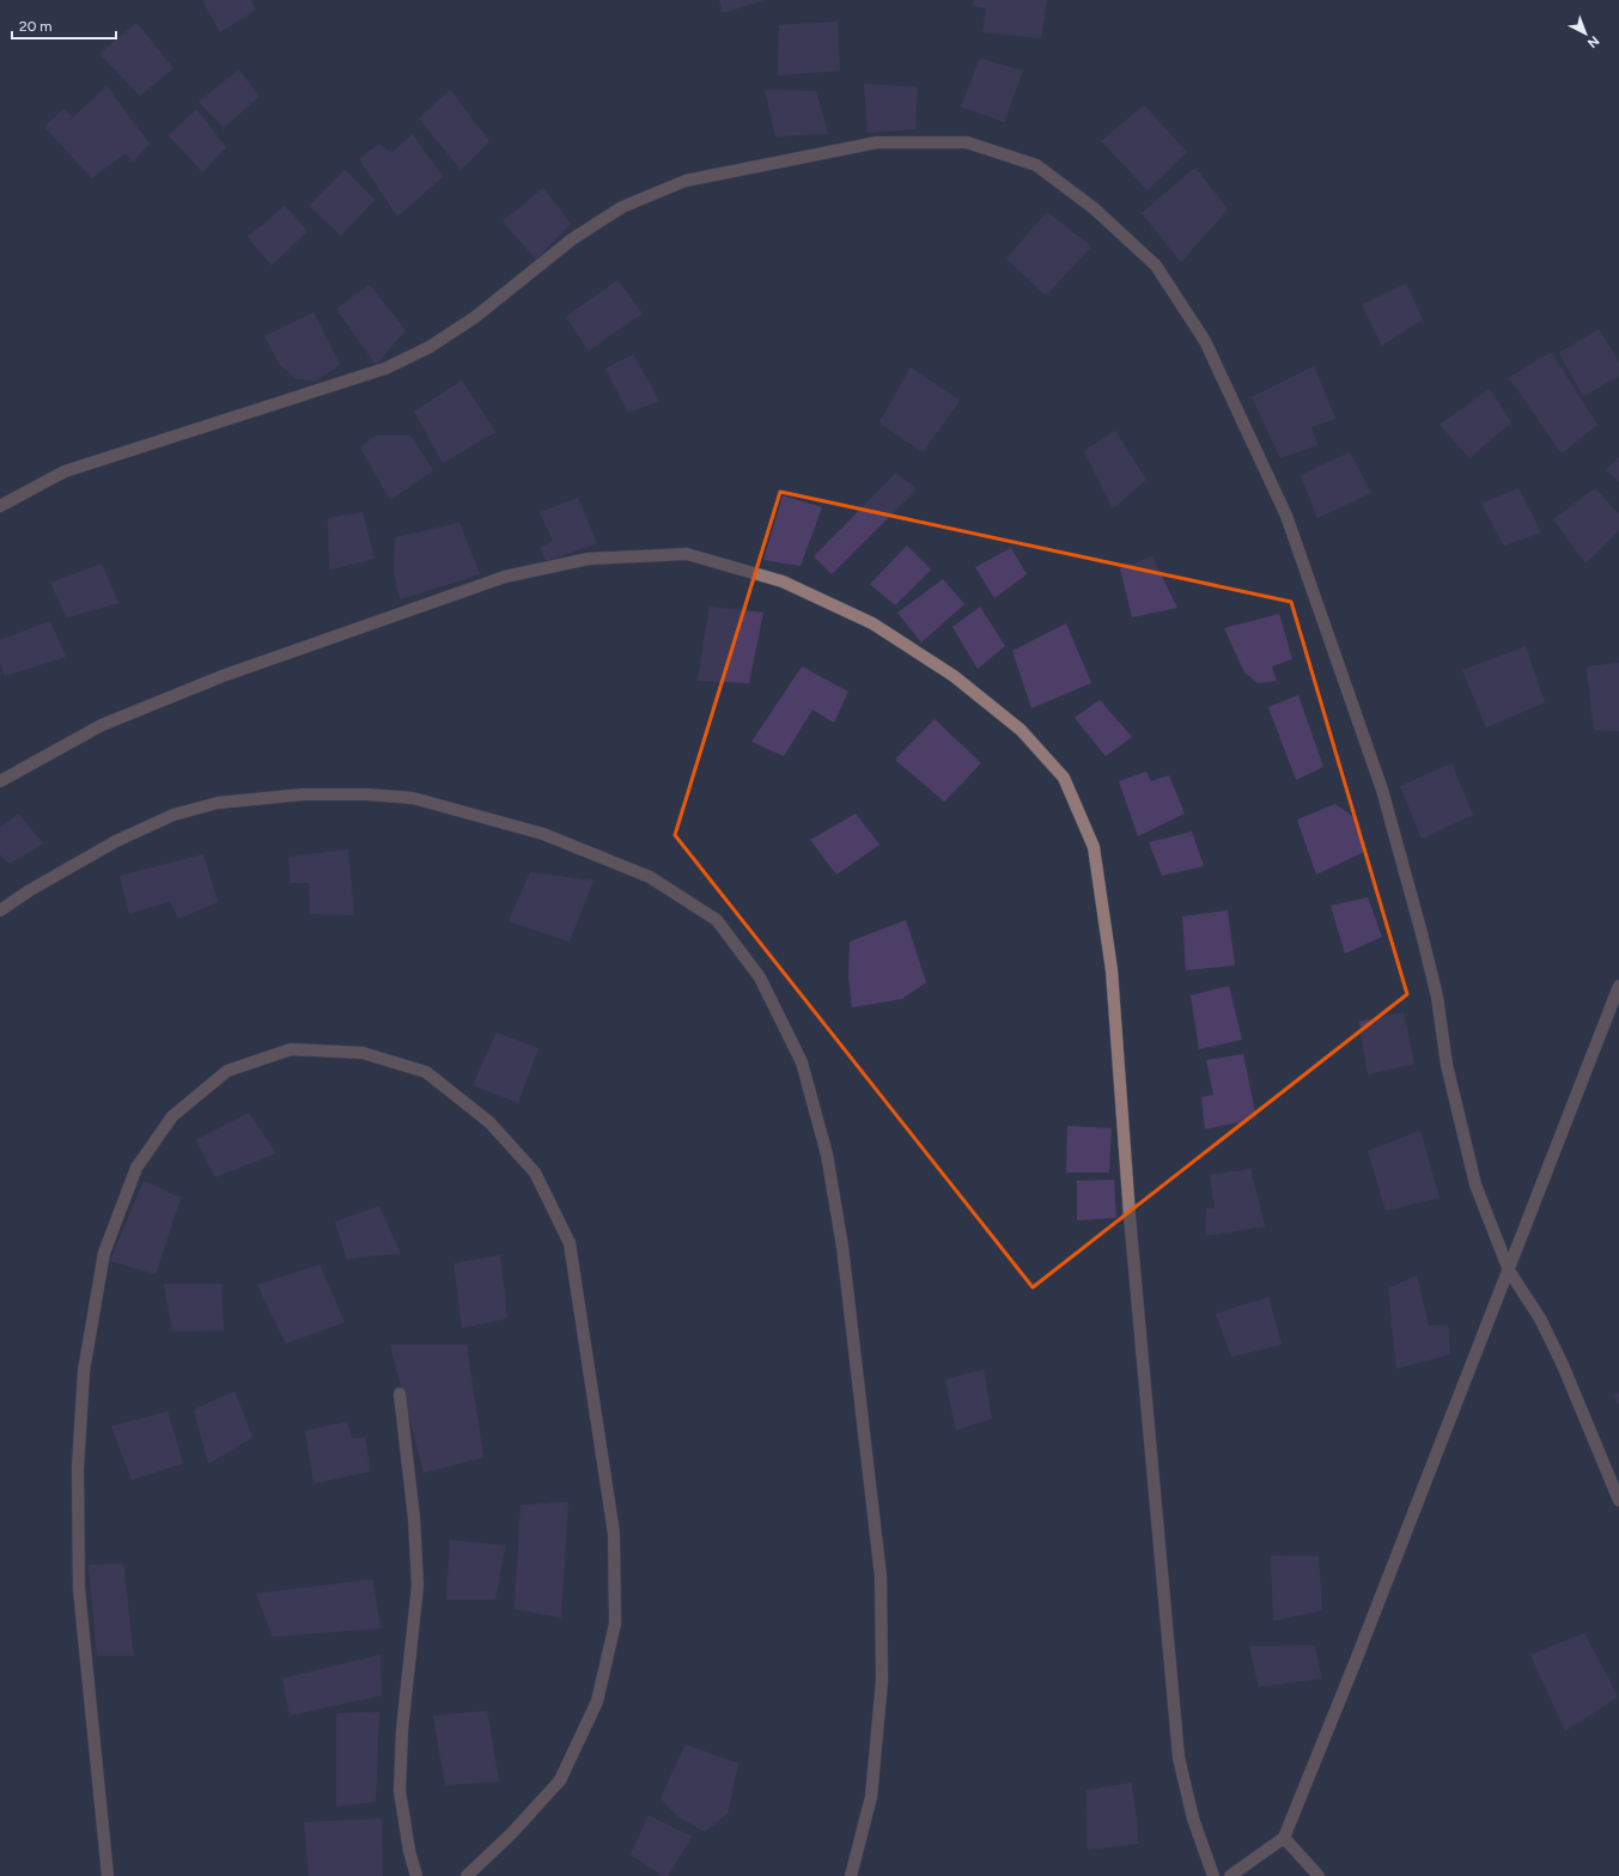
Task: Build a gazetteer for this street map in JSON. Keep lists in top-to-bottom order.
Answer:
{
  "scale_bar": "20 m",
  "north": "bottom right"
}
